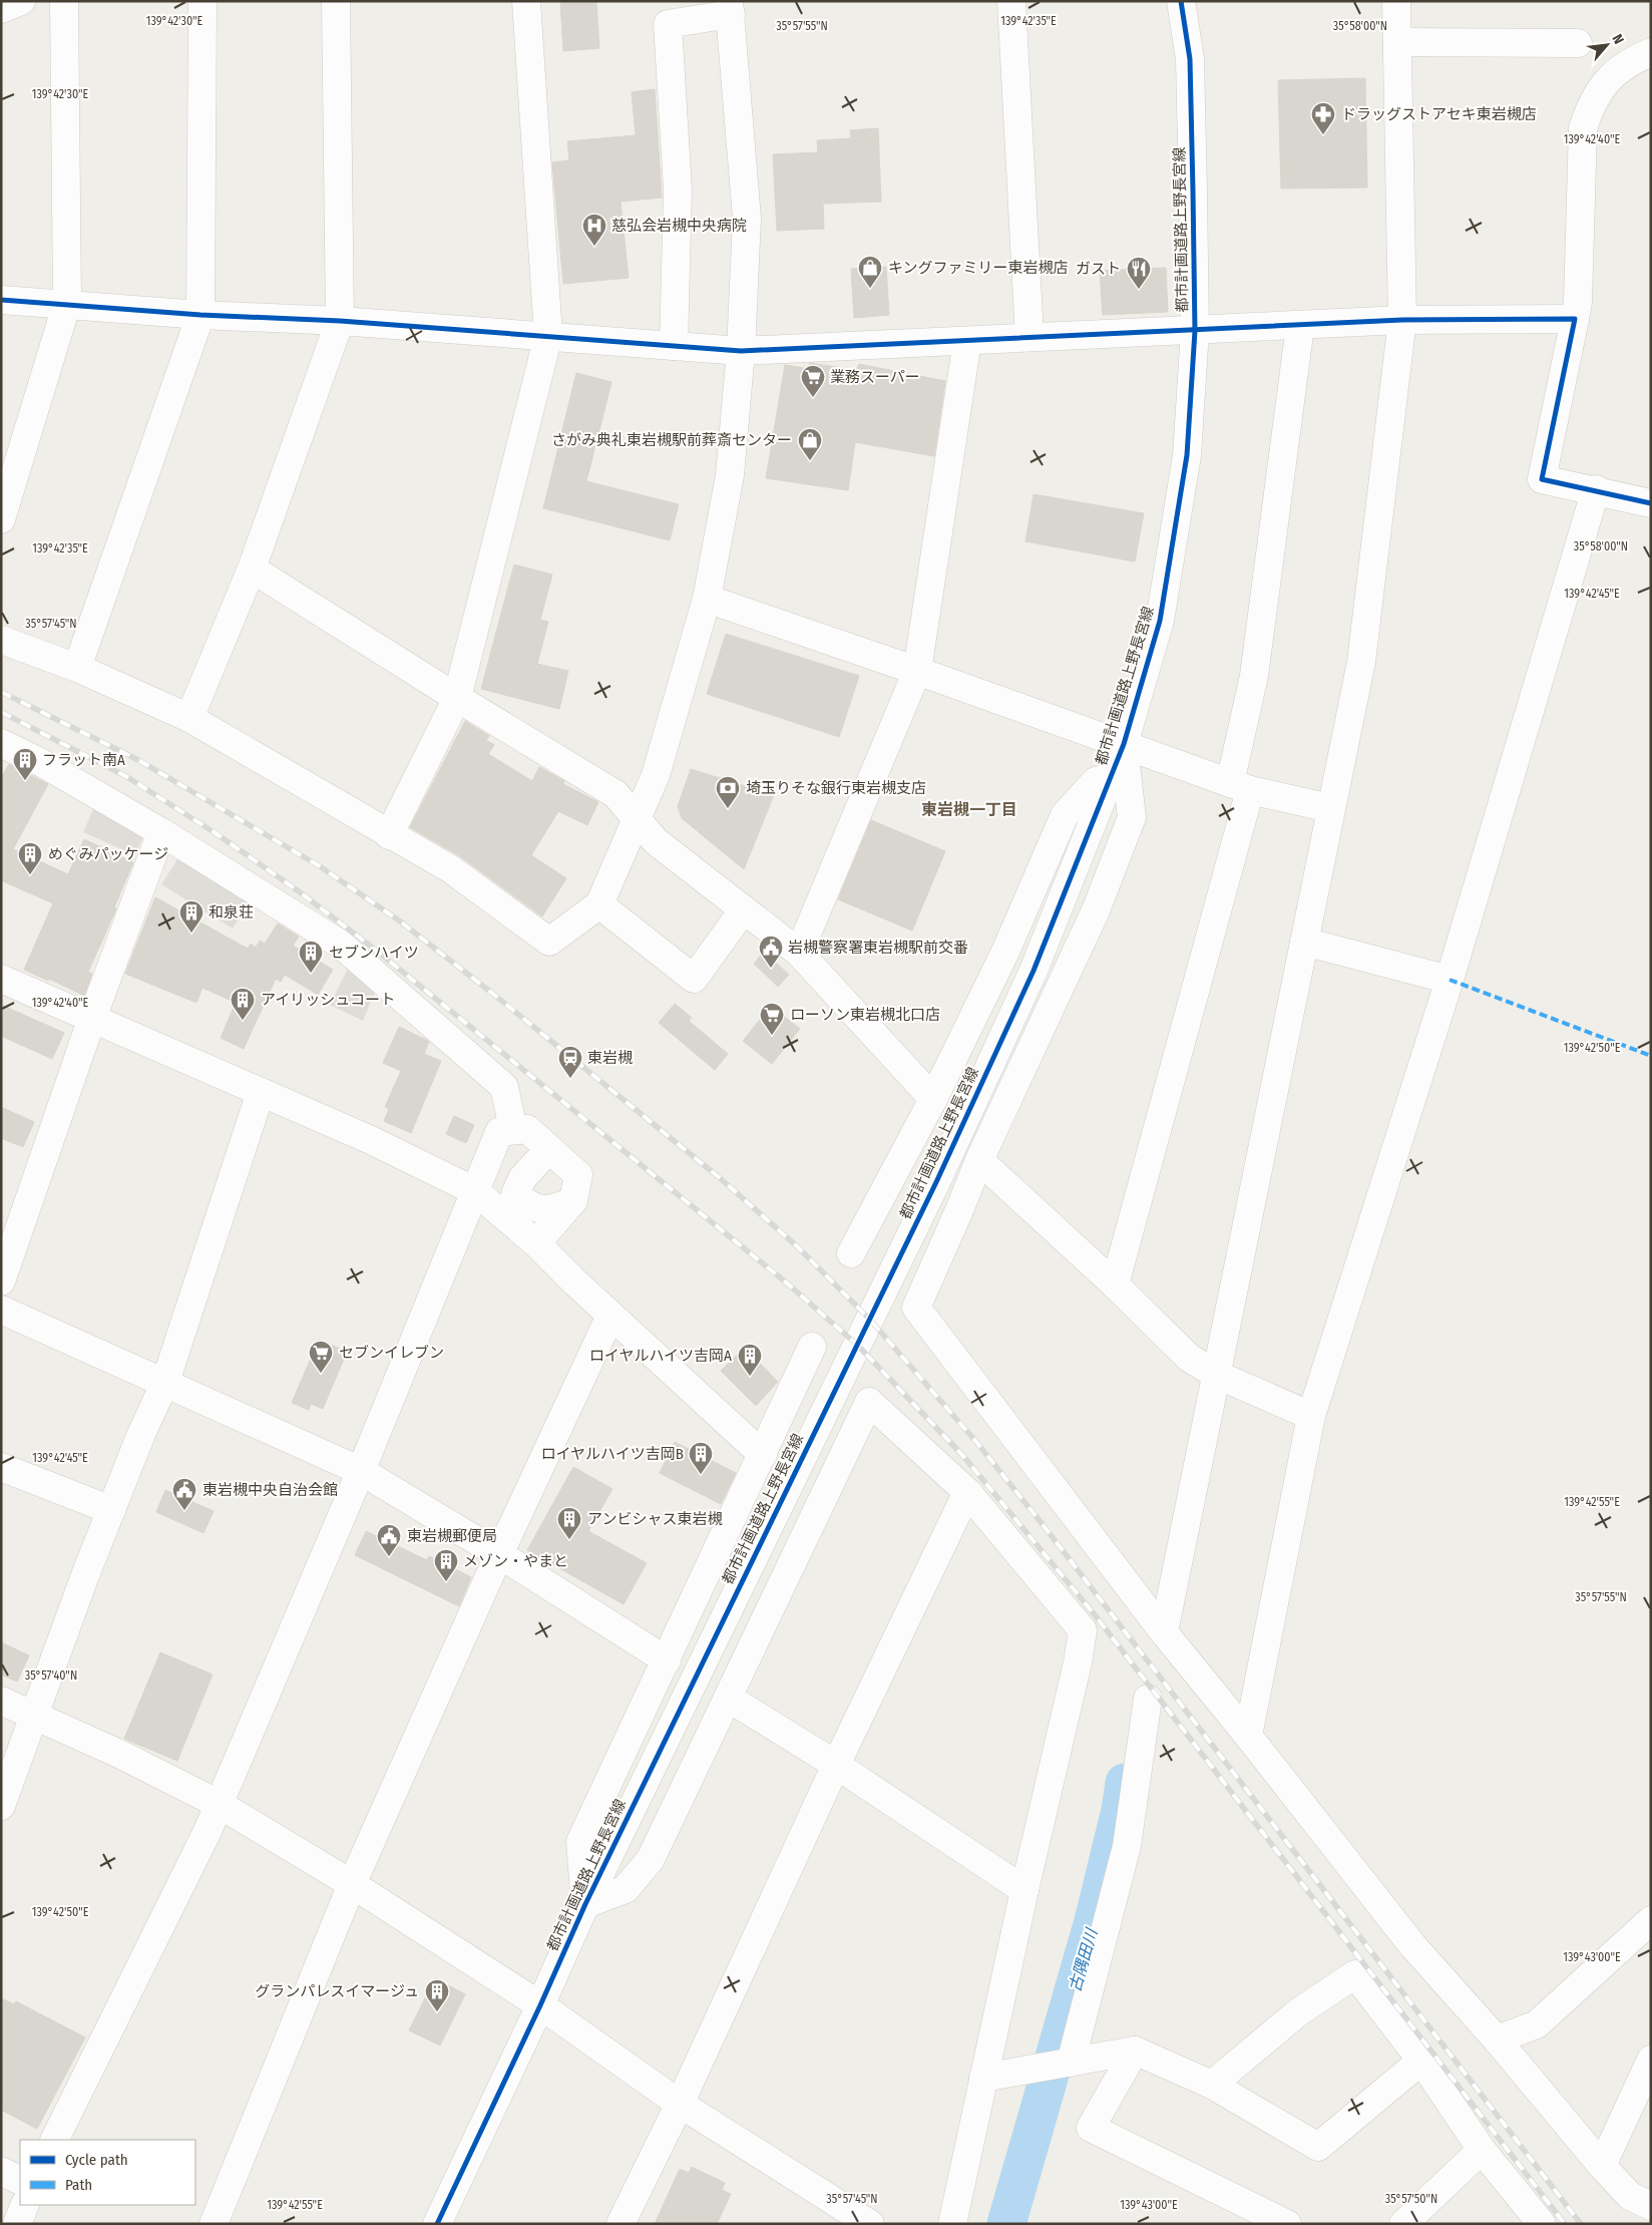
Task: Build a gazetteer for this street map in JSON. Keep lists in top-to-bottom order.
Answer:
{
  "streets": {
    "street": ["都市計画道路上野長宮線"]
  },
  "districts": ["東岩槻一丁目"],
  "water": ["古隅田川"],
  "places": {
    "pharmacy": ["ドラッグストアセキ東岩槻店"],
    "hospital": ["慈弘会岩槻中央病院"],
    "shop": ["キングファミリー東岩槻店", "さがみ典礼東岩槻駅前葬斎センター"],
    "restaurant": ["ガスト"],
    "supermarket": ["業務スーパー", "ローソン東岩槻北口店", "セブンイレブン"],
    "building": [
      "フラット南A",
      "めぐみパッケージ",
      "和泉荘",
      "セブンハイツ",
      "アイリッシュコート",
      "ロイヤルハイツ吉岡A",
      "ロイヤルハイツ吉岡B",
      "アンビシャス東岩槻",
      "メゾン・やまと",
      "グランパレスイマージュ"
    ],
    "bank": ["埼玉りそな銀行東岩槻支店"],
    "public building": ["岩槻警察署東岩槻駅前交番", "東岩槻中央自治会館", "東岩槻郵便局"],
    "station": ["東岩槻"]
  },
  "legend": ["Cycle path", "Path"],
  "north": "top right",
  "coordinates": [
    "139°42'30\"E",
    "139°42'35\"E",
    "35°57'55\"N",
    "35°58'00\"N",
    "139°42'40\"E",
    "139°42'45\"E",
    "35°57'45\"N",
    "139°42'50\"E",
    "139°42'55\"E",
    "35°57'40\"N",
    "139°43'00\"E",
    "35°57'50\"N"
  ]
}
